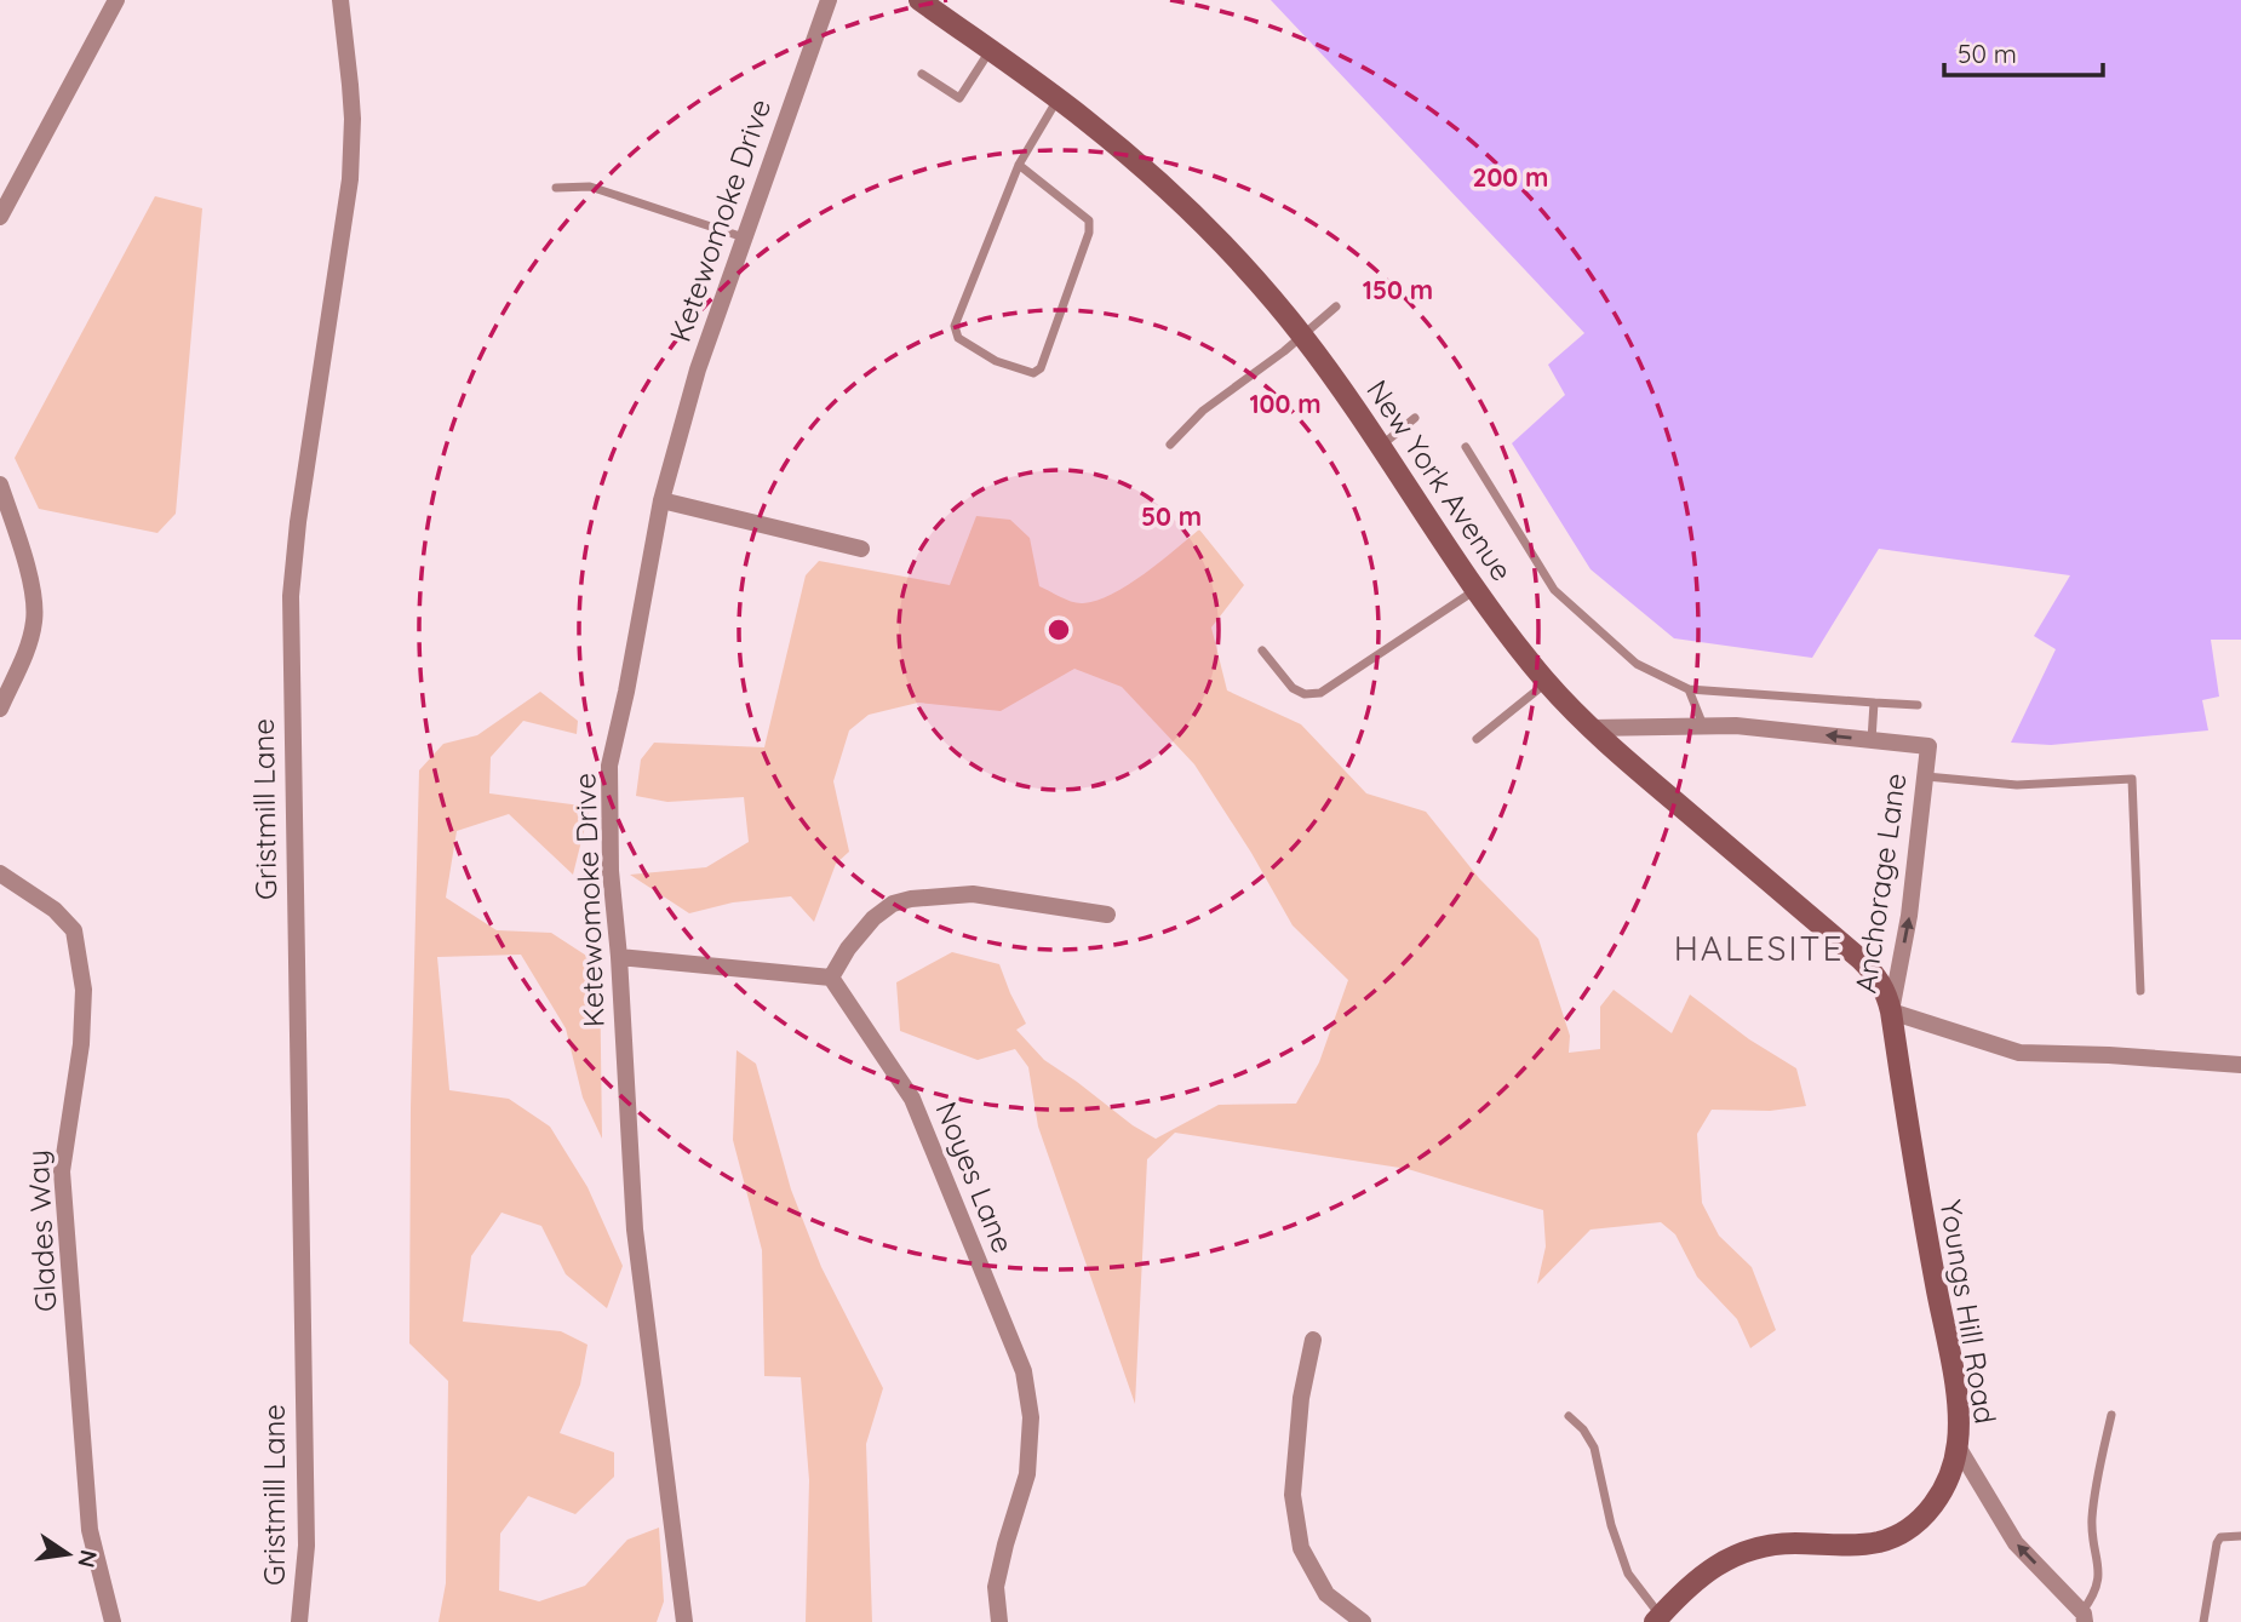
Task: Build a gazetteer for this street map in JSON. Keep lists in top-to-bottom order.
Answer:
{
  "streets": {
    "street": [
      "Ketewomoke Drive",
      "New York Avenue",
      "Gristmill Lane",
      "Anchorage Lane",
      "Noyes Lane",
      "Glades Way",
      "Youngs Hill Road"
    ]
  },
  "crossings": [
    ["New York Avenue", "Anchorage Lane"],
    ["New York Avenue", "Youngs Hill Road"],
    ["Anchorage Lane", "Youngs Hill Road"]
  ],
  "districts": ["HALESITE"],
  "scale_bar": "50 m",
  "north": "right",
  "rings": [
    "200 m",
    "150 m",
    "100 m",
    "50 m"
  ]
}
